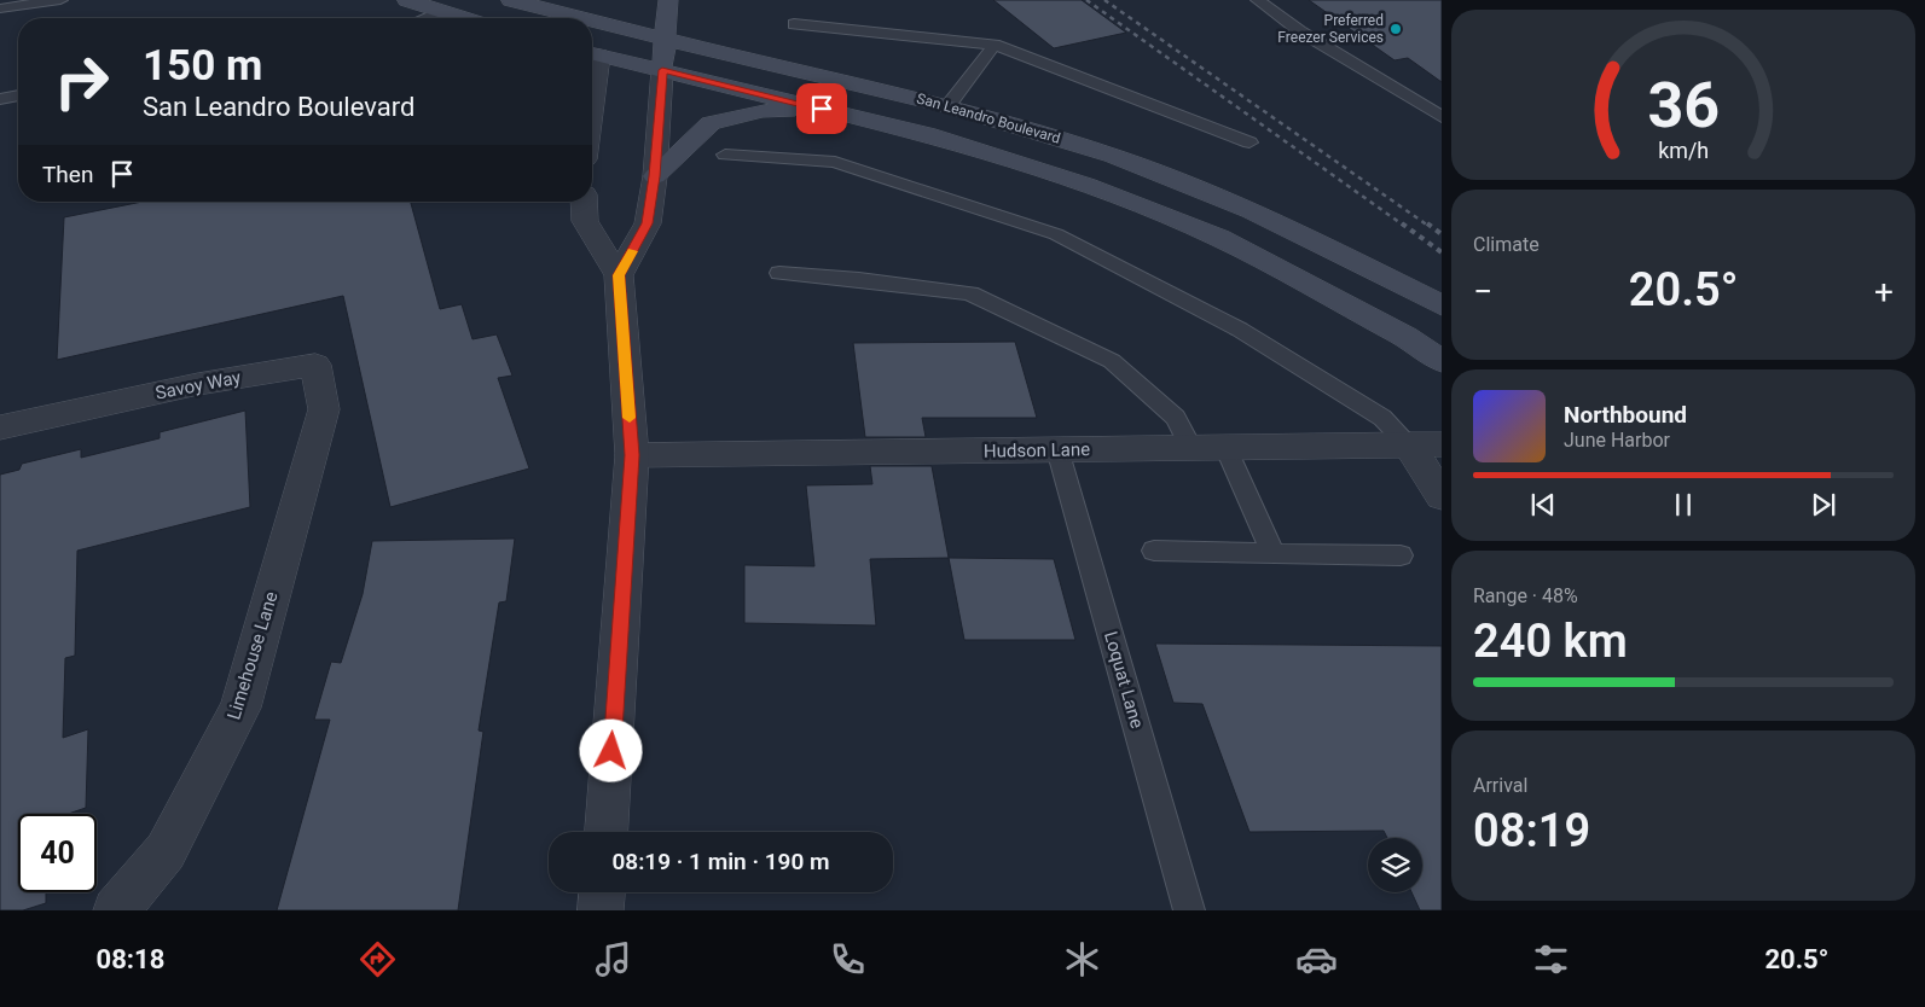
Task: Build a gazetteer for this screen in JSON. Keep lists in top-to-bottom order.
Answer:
{
  "streets": {
    "main road": ["San Leandro Boulevard"],
    "street": ["Savoy Way", "Hudson Lane", "Limehouse Lane"],
    "lane": ["Loquat Lane"]
  },
  "crossings": [
    ["Savoy Way", "Limehouse Lane"],
    ["Hudson Lane", "Loquat Lane"]
  ],
  "places": ["Preferred Freezer Services"],
  "page": {
    "turn": ["150 m", "San Leandro Boulevard"],
    "then": "Then",
    "tile": [
      "Climate",
      ["Range · 48%", "240 km"],
      ["Arrival", "08:19"]
    ],
    "heat": ["−", "20.5°", "+"],
    "song": ["Northbound", "June Harbor"],
    "limit": "40",
    "trip": "08:19 · 1 min · 190 m",
    "tabs": ["08:18", "20.5°"],
    "gauge": ["36", "km/h"]
  }
}
